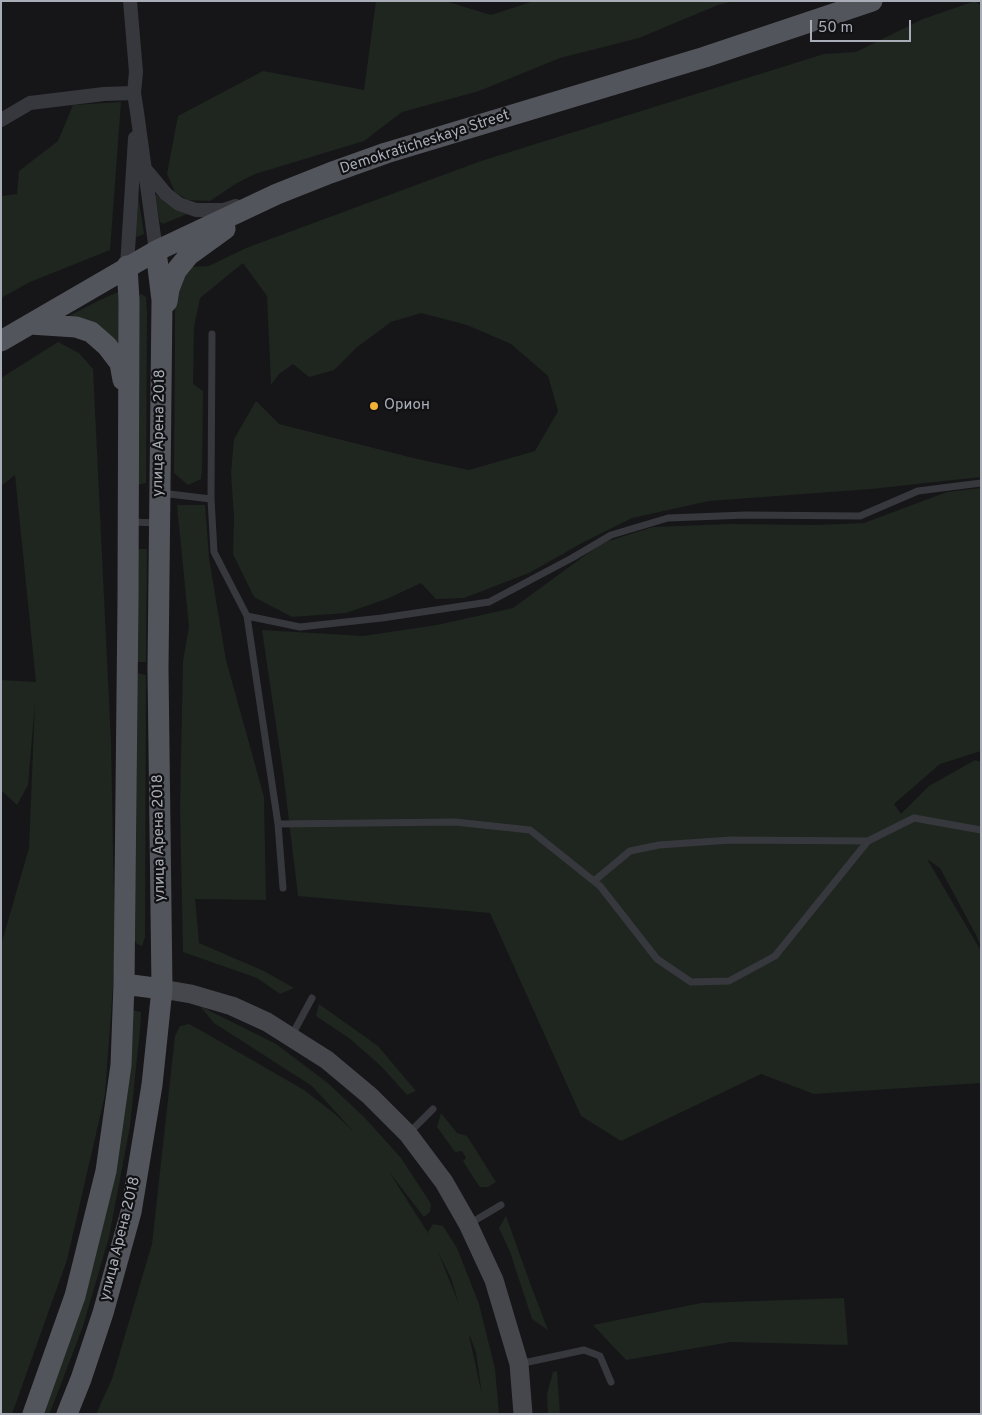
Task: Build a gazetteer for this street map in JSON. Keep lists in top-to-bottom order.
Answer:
{
  "streets": {
    "main road": ["Demokraticheskaya Street", "улица Арена 2018"]
  },
  "crossings": [
    ["Demokraticheskaya Street", "улица Арена 2018"]
  ],
  "places": ["Орион"],
  "scale_bar": "50 m"
}
